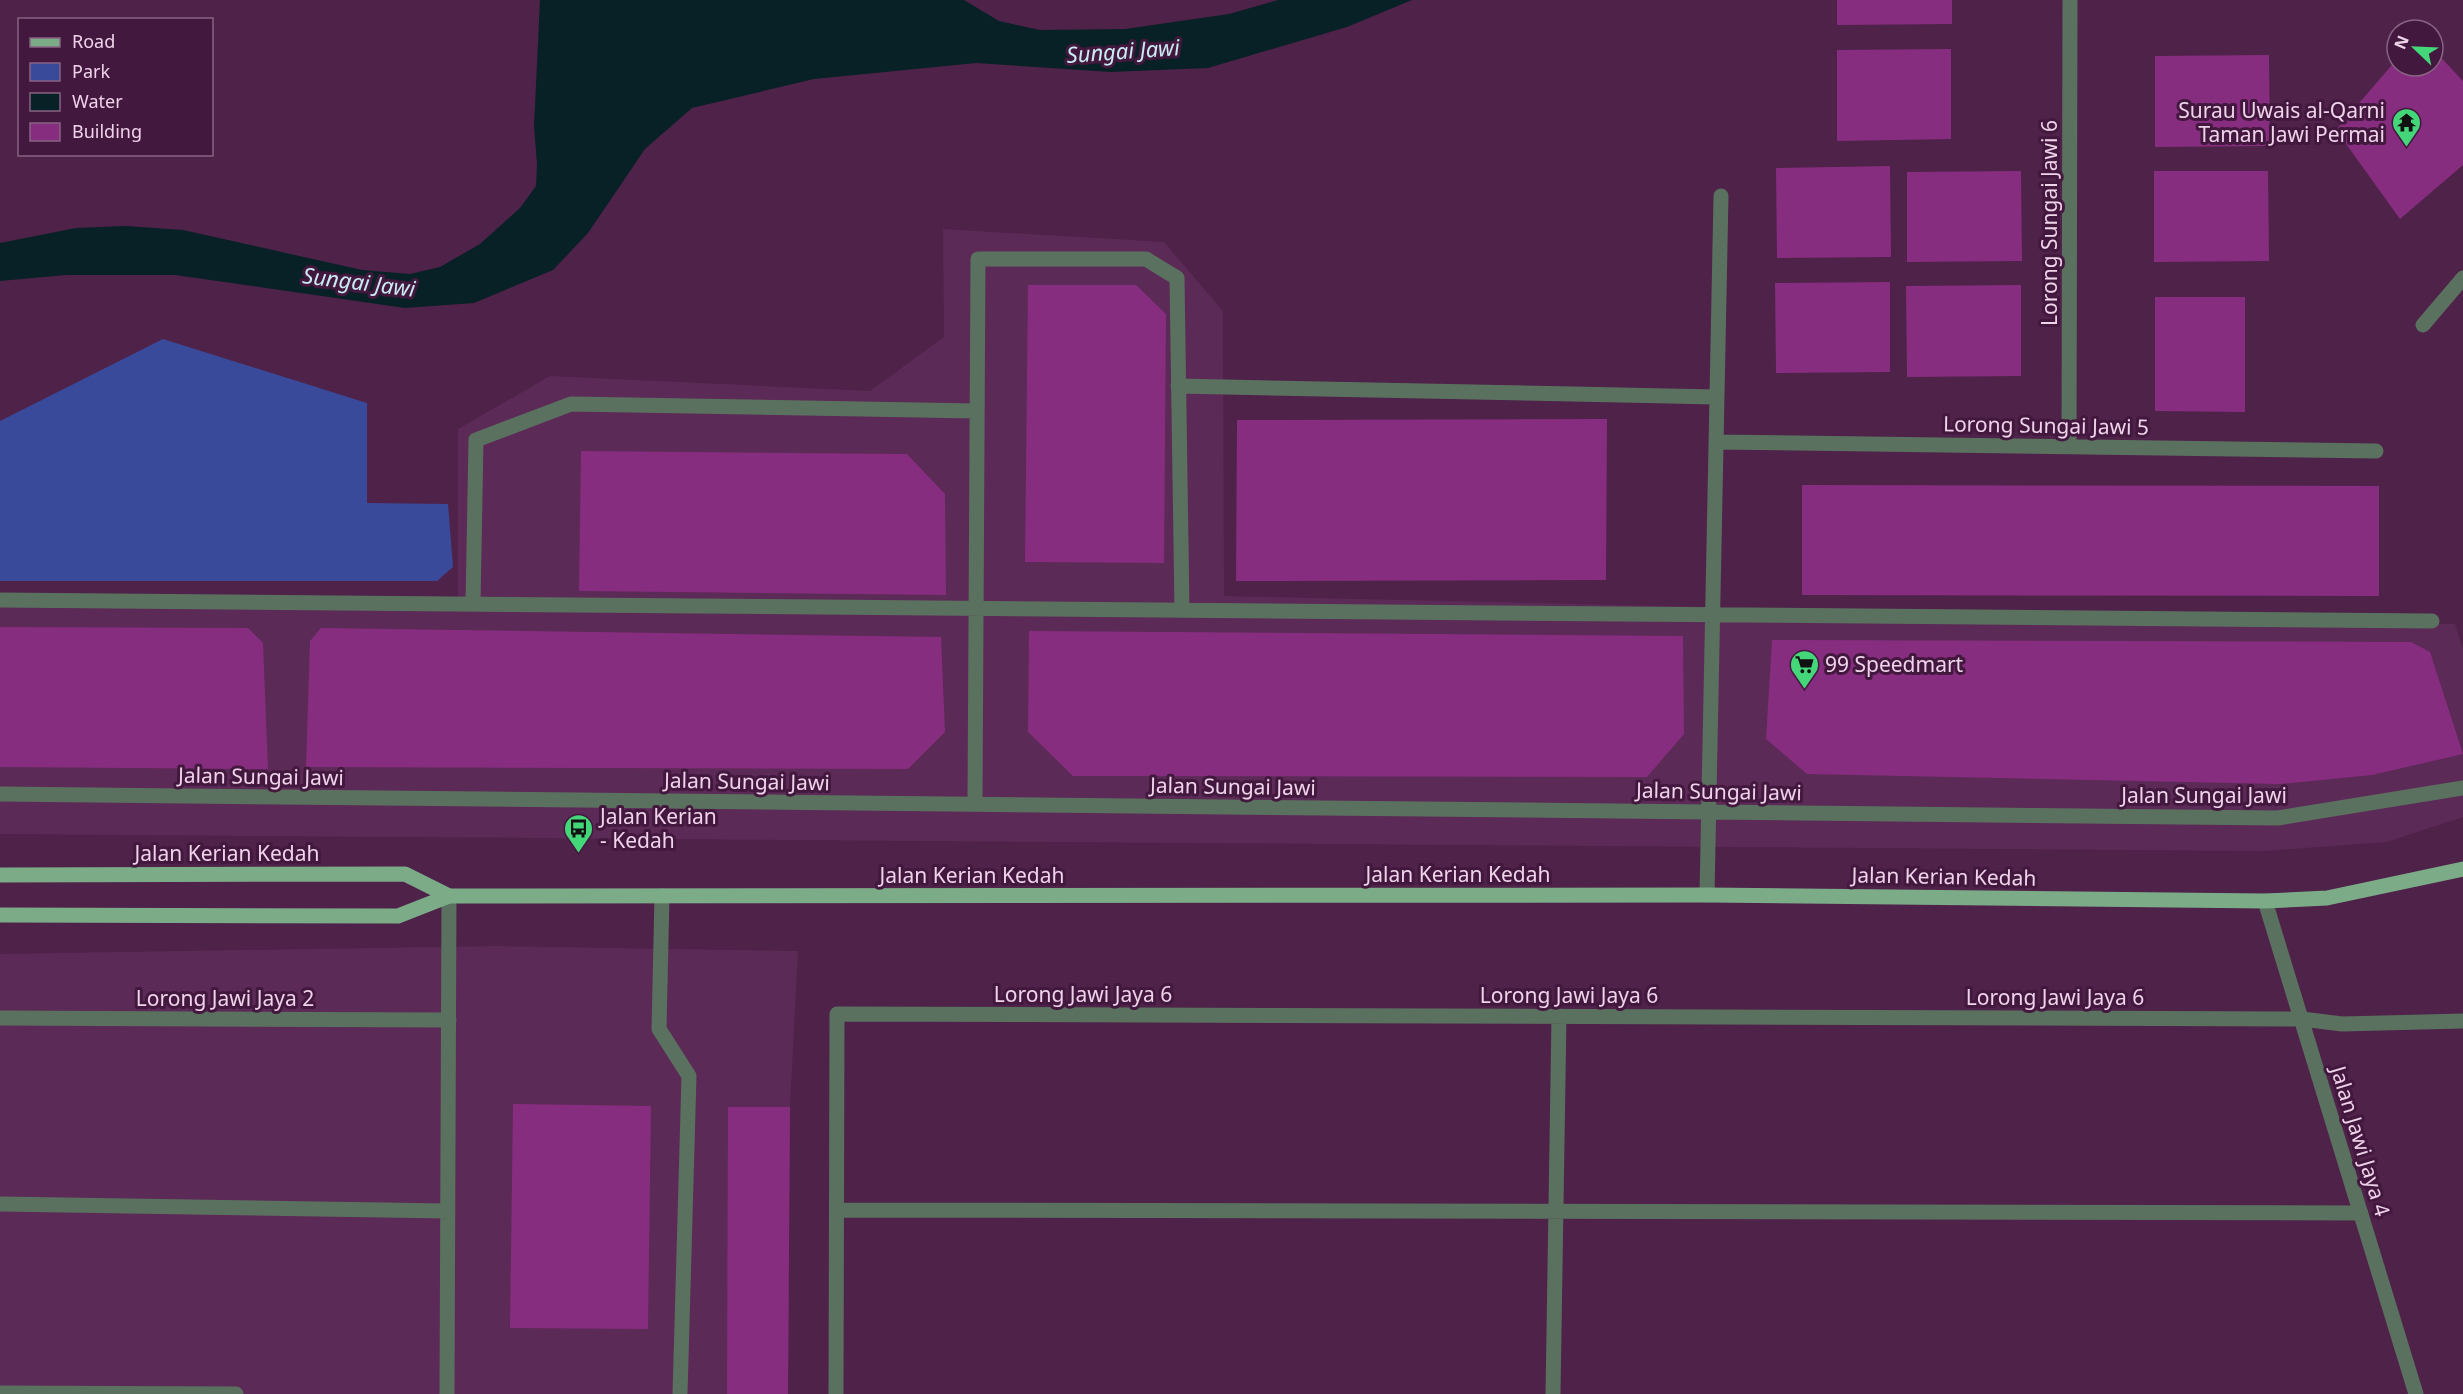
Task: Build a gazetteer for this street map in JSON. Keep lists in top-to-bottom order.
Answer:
{
  "streets": {
    "main road": ["Jalan Kerian Kedah"],
    "street": [
      "Lorong Sungai Jawi 6",
      "Lorong Sungai Jawi 5",
      "Jalan Sungai Jawi",
      "Lorong Jawi Jaya 6",
      "Lorong Jawi Jaya 2",
      "Jalan Jawi Jaya 4"
    ]
  },
  "crossings": [
    ["Lorong Sungai Jawi 6", "Lorong Sungai Jawi 5"],
    ["Jalan Kerian Kedah", "Jalan Jawi Jaya 4"],
    ["Lorong Jawi Jaya 6", "Jalan Jawi Jaya 4"]
  ],
  "water": ["Sungai Jawi"],
  "places": {
    "temple": ["Surau Uwais al-Qarni Taman Jawi Permai"],
    "supermarket": ["99 Speedmart"],
    "bus stop": ["Jalan Kerian - Kedah"]
  },
  "legend": [
    "Road",
    "Park",
    "Water",
    "Building"
  ],
  "north": "top left"
}
